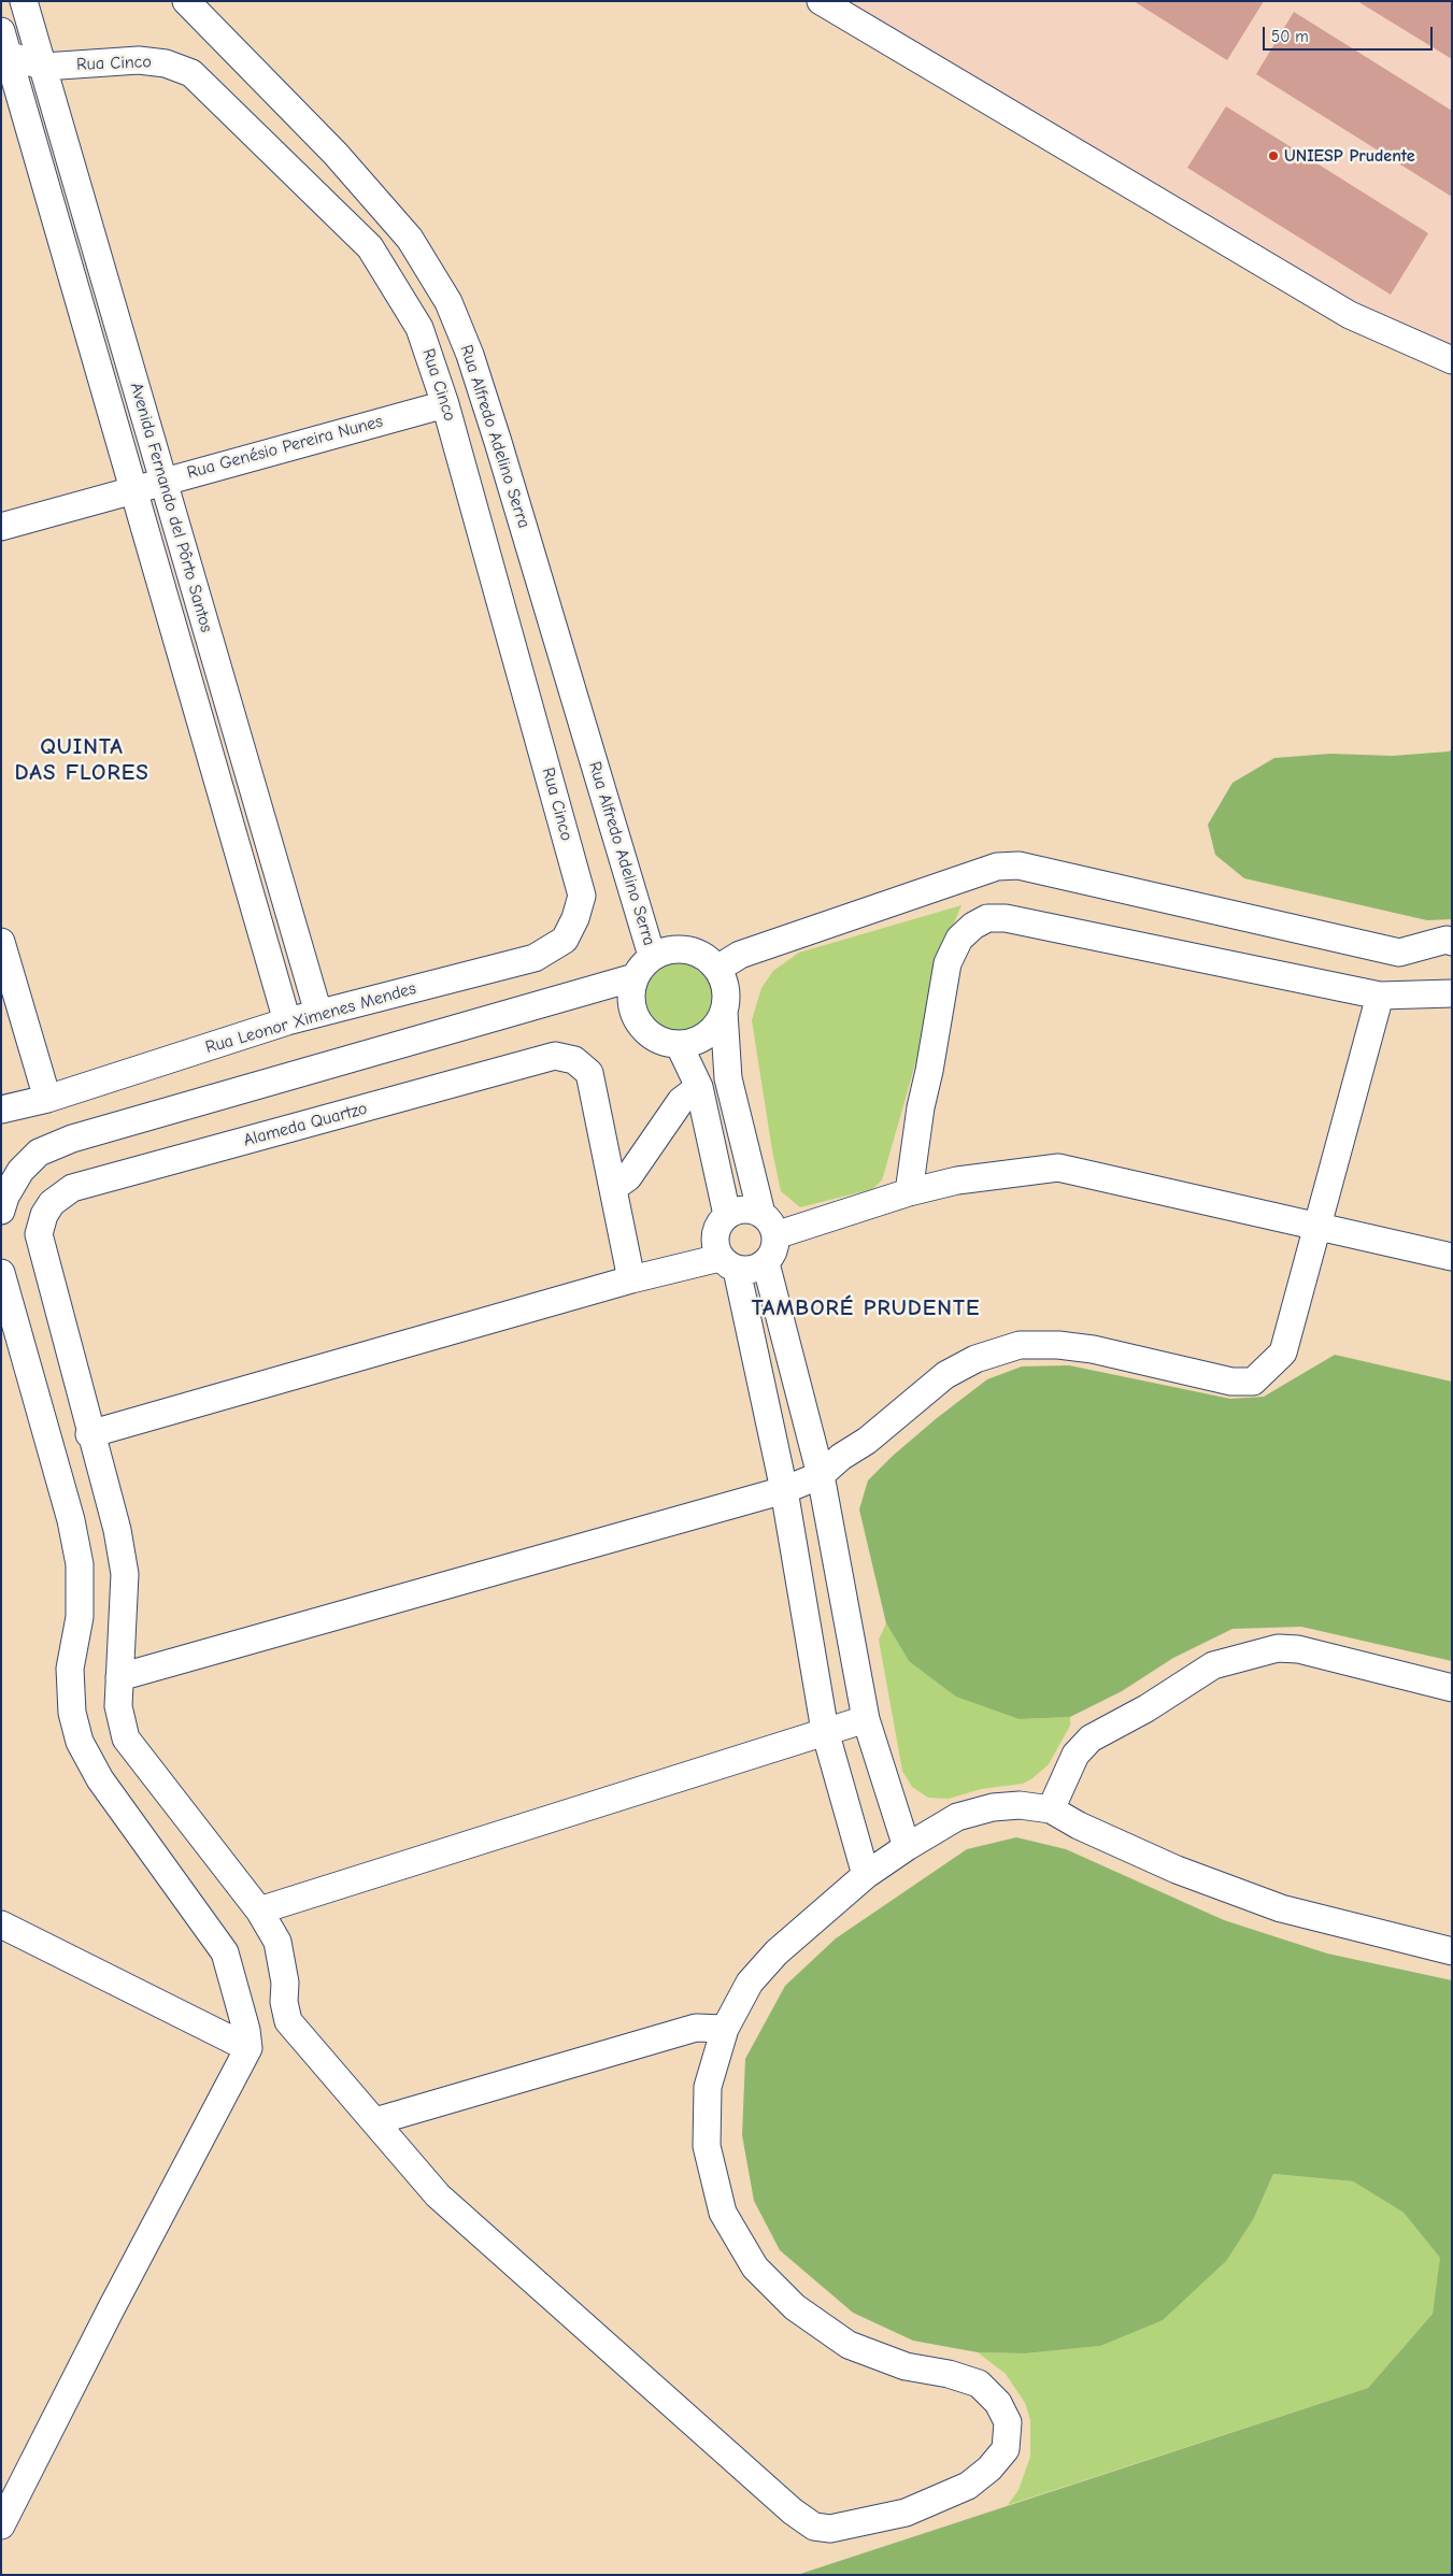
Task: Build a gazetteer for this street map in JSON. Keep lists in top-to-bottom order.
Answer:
{
  "streets": {
    "street": [
      "Rua Cinco",
      "Rua Alfredo Adelino Serra",
      "Rua Genésio Pereira Nunes",
      "Avenida Fernando del Pôrto Santos",
      "Rua Leonor Ximenes Mendes",
      "Alameda Quartzo"
    ]
  },
  "crossings": [
    ["Rua Cinco", "Rua Genésio Pereira Nunes"],
    ["Rua Cinco", "Avenida Fernando del Pôrto Santos"],
    ["Rua Cinco", "Rua Leonor Ximenes Mendes"],
    ["Rua Genésio Pereira Nunes", "Avenida Fernando del Pôrto Santos"],
    ["Avenida Fernando del Pôrto Santos", "Rua Leonor Ximenes Mendes"]
  ],
  "districts": ["QUINTA DAS FLORES", "TAMBORÉ PRUDENTE"],
  "places": ["UNIESP Prudente"],
  "scale_bar": "50 m"
}
